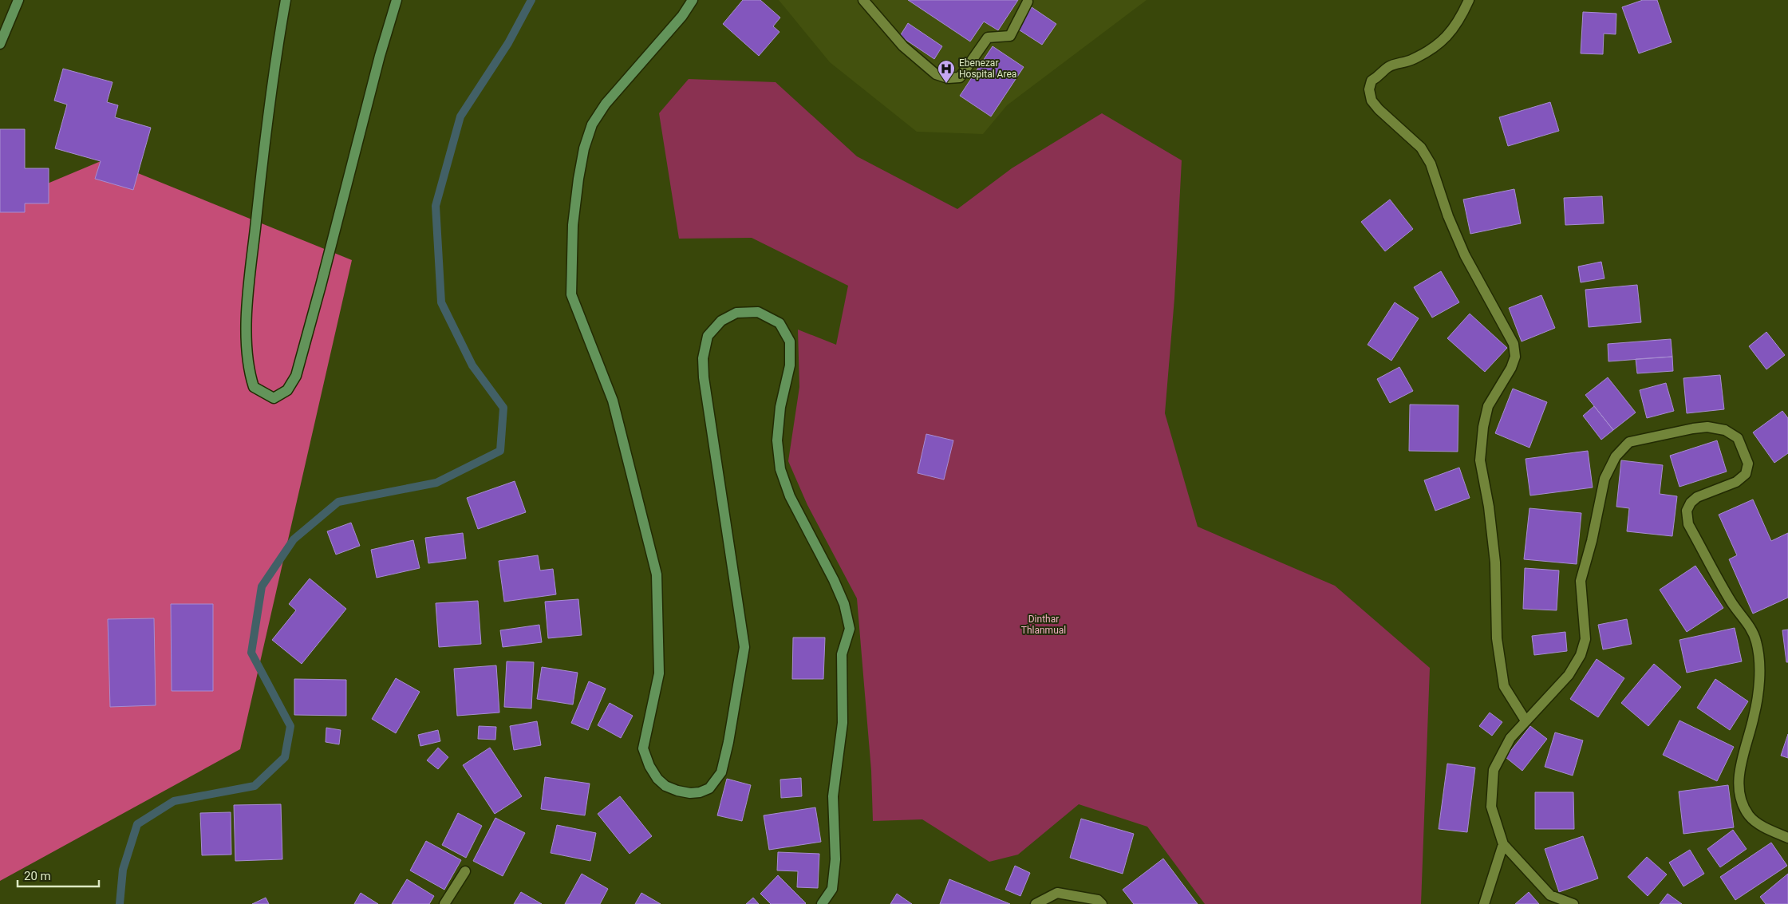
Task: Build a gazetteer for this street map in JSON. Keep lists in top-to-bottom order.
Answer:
{
  "parks": ["Dinthar Thlanmual"],
  "places": {
    "hospital": ["Ebenezar Hospital Area"]
  },
  "scale_bar": "20 m"
}
